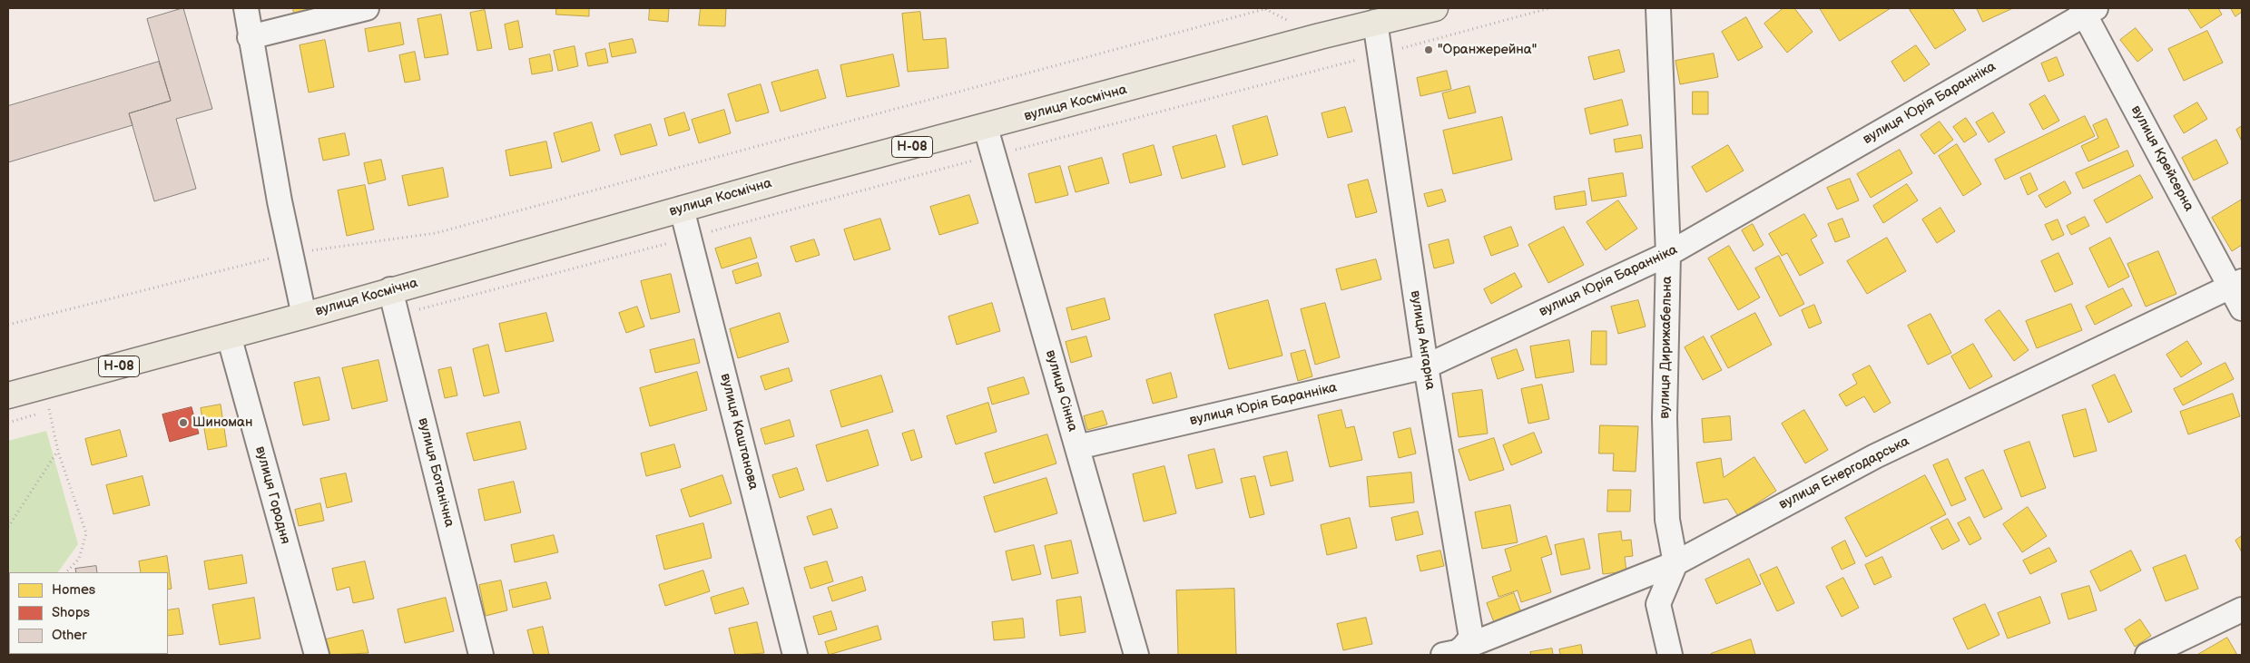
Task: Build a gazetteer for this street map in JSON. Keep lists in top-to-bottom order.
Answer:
{
  "streets": {
    "main road": ["вулиця Космічна", "Н-08"],
    "street": [
      "вулиця Юрія Баранніка",
      "вулиця Крейсерна",
      "вулиця Ангарна",
      "вулиця Дирижабельна",
      "вулиця Сінна",
      "вулиця Каштанова",
      "вулиця Ботанічна",
      "вулиця Енергодарська",
      "вулиця Городня"
    ]
  },
  "crossings": [
    ["вулиця Космічна", "вулиця Ангарна"],
    ["вулиця Космічна", "вулиця Сінна"],
    ["вулиця Космічна", "вулиця Каштанова"],
    ["вулиця Космічна", "вулиця Ботанічна"],
    ["вулиця Космічна", "вулиця Городня"],
    ["вулиця Юрія Баранніка", "вулиця Крейсерна"],
    ["вулиця Юрія Баранніка", "вулиця Ангарна"],
    ["вулиця Юрія Баранніка", "вулиця Дирижабельна"],
    ["вулиця Юрія Баранніка", "вулиця Сінна"],
    ["вулиця Крейсерна", "вулиця Енергодарська"],
    ["вулиця Ангарна", "вулиця Енергодарська"],
    ["вулиця Дирижабельна", "вулиця Енергодарська"]
  ],
  "places": ["\"Оранжерейна\"", "Шиноман"],
  "legend": ["Homes", "Shops", "Other"]
}
